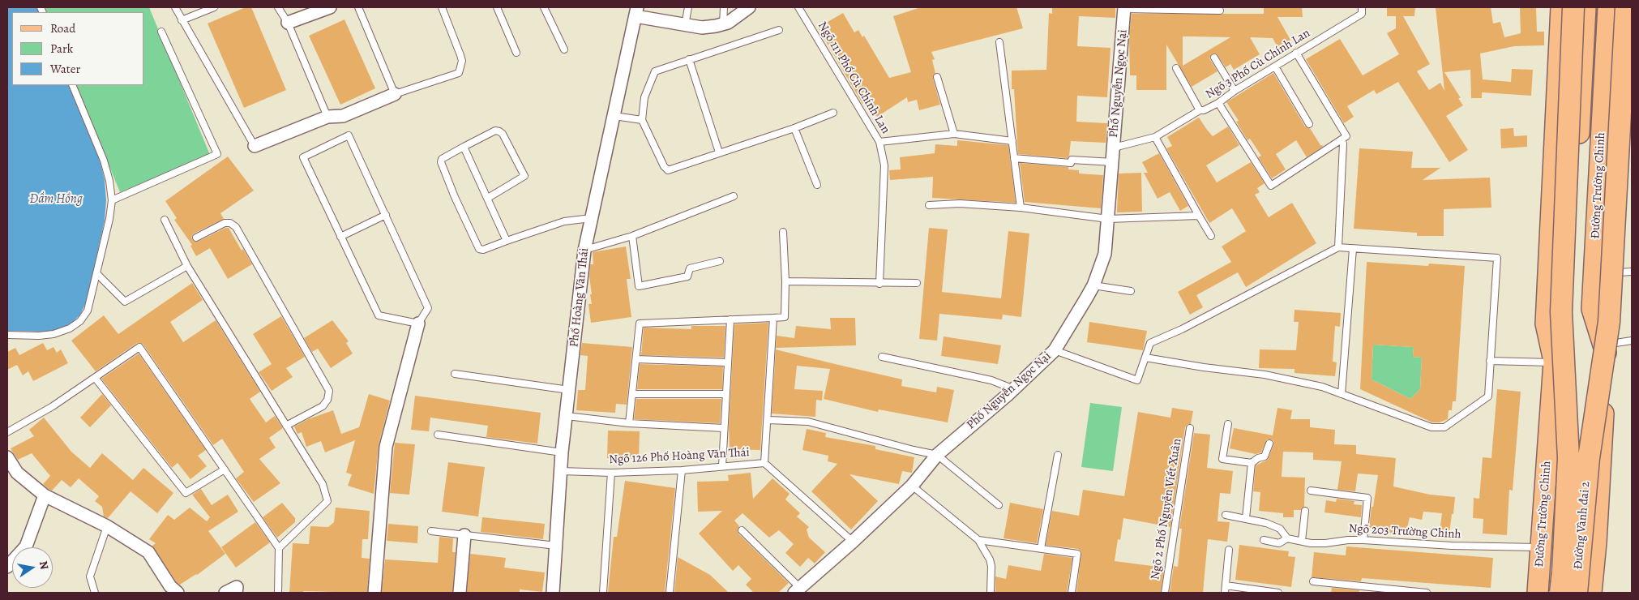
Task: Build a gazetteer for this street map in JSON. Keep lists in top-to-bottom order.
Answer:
{
  "streets": {
    "highway": ["Đường Vành đai 2"],
    "main road": ["Đường Trường Chinh"],
    "street": ["Phố Nguyễn Ngọc Nại", "Phố Hoàng Văn Thái"],
    "lane": [
      "Ngõ 3 Phố Cù Chính Lan",
      "Ngõ 111 Phố Cù Chính Lan",
      "Ngõ 126 Phố Hoàng Văn Thái",
      "Ngõ 2 Phố Nguyễn Viết Xuân",
      "Ngõ 203 Trường Chinh"
    ]
  },
  "crossings": [
    ["Ngõ 3 Phố Cù Chính Lan", "Phố Nguyễn Ngọc Nại"],
    ["Đường Trường Chinh", "Ngõ 203 Trường Chinh"],
    ["Phố Hoàng Văn Thái", "Ngõ 126 Phố Hoàng Văn Thái"]
  ],
  "water": ["Đầm Hồng"],
  "legend": ["Road", "Park", "Water"],
  "north": "right"
}
